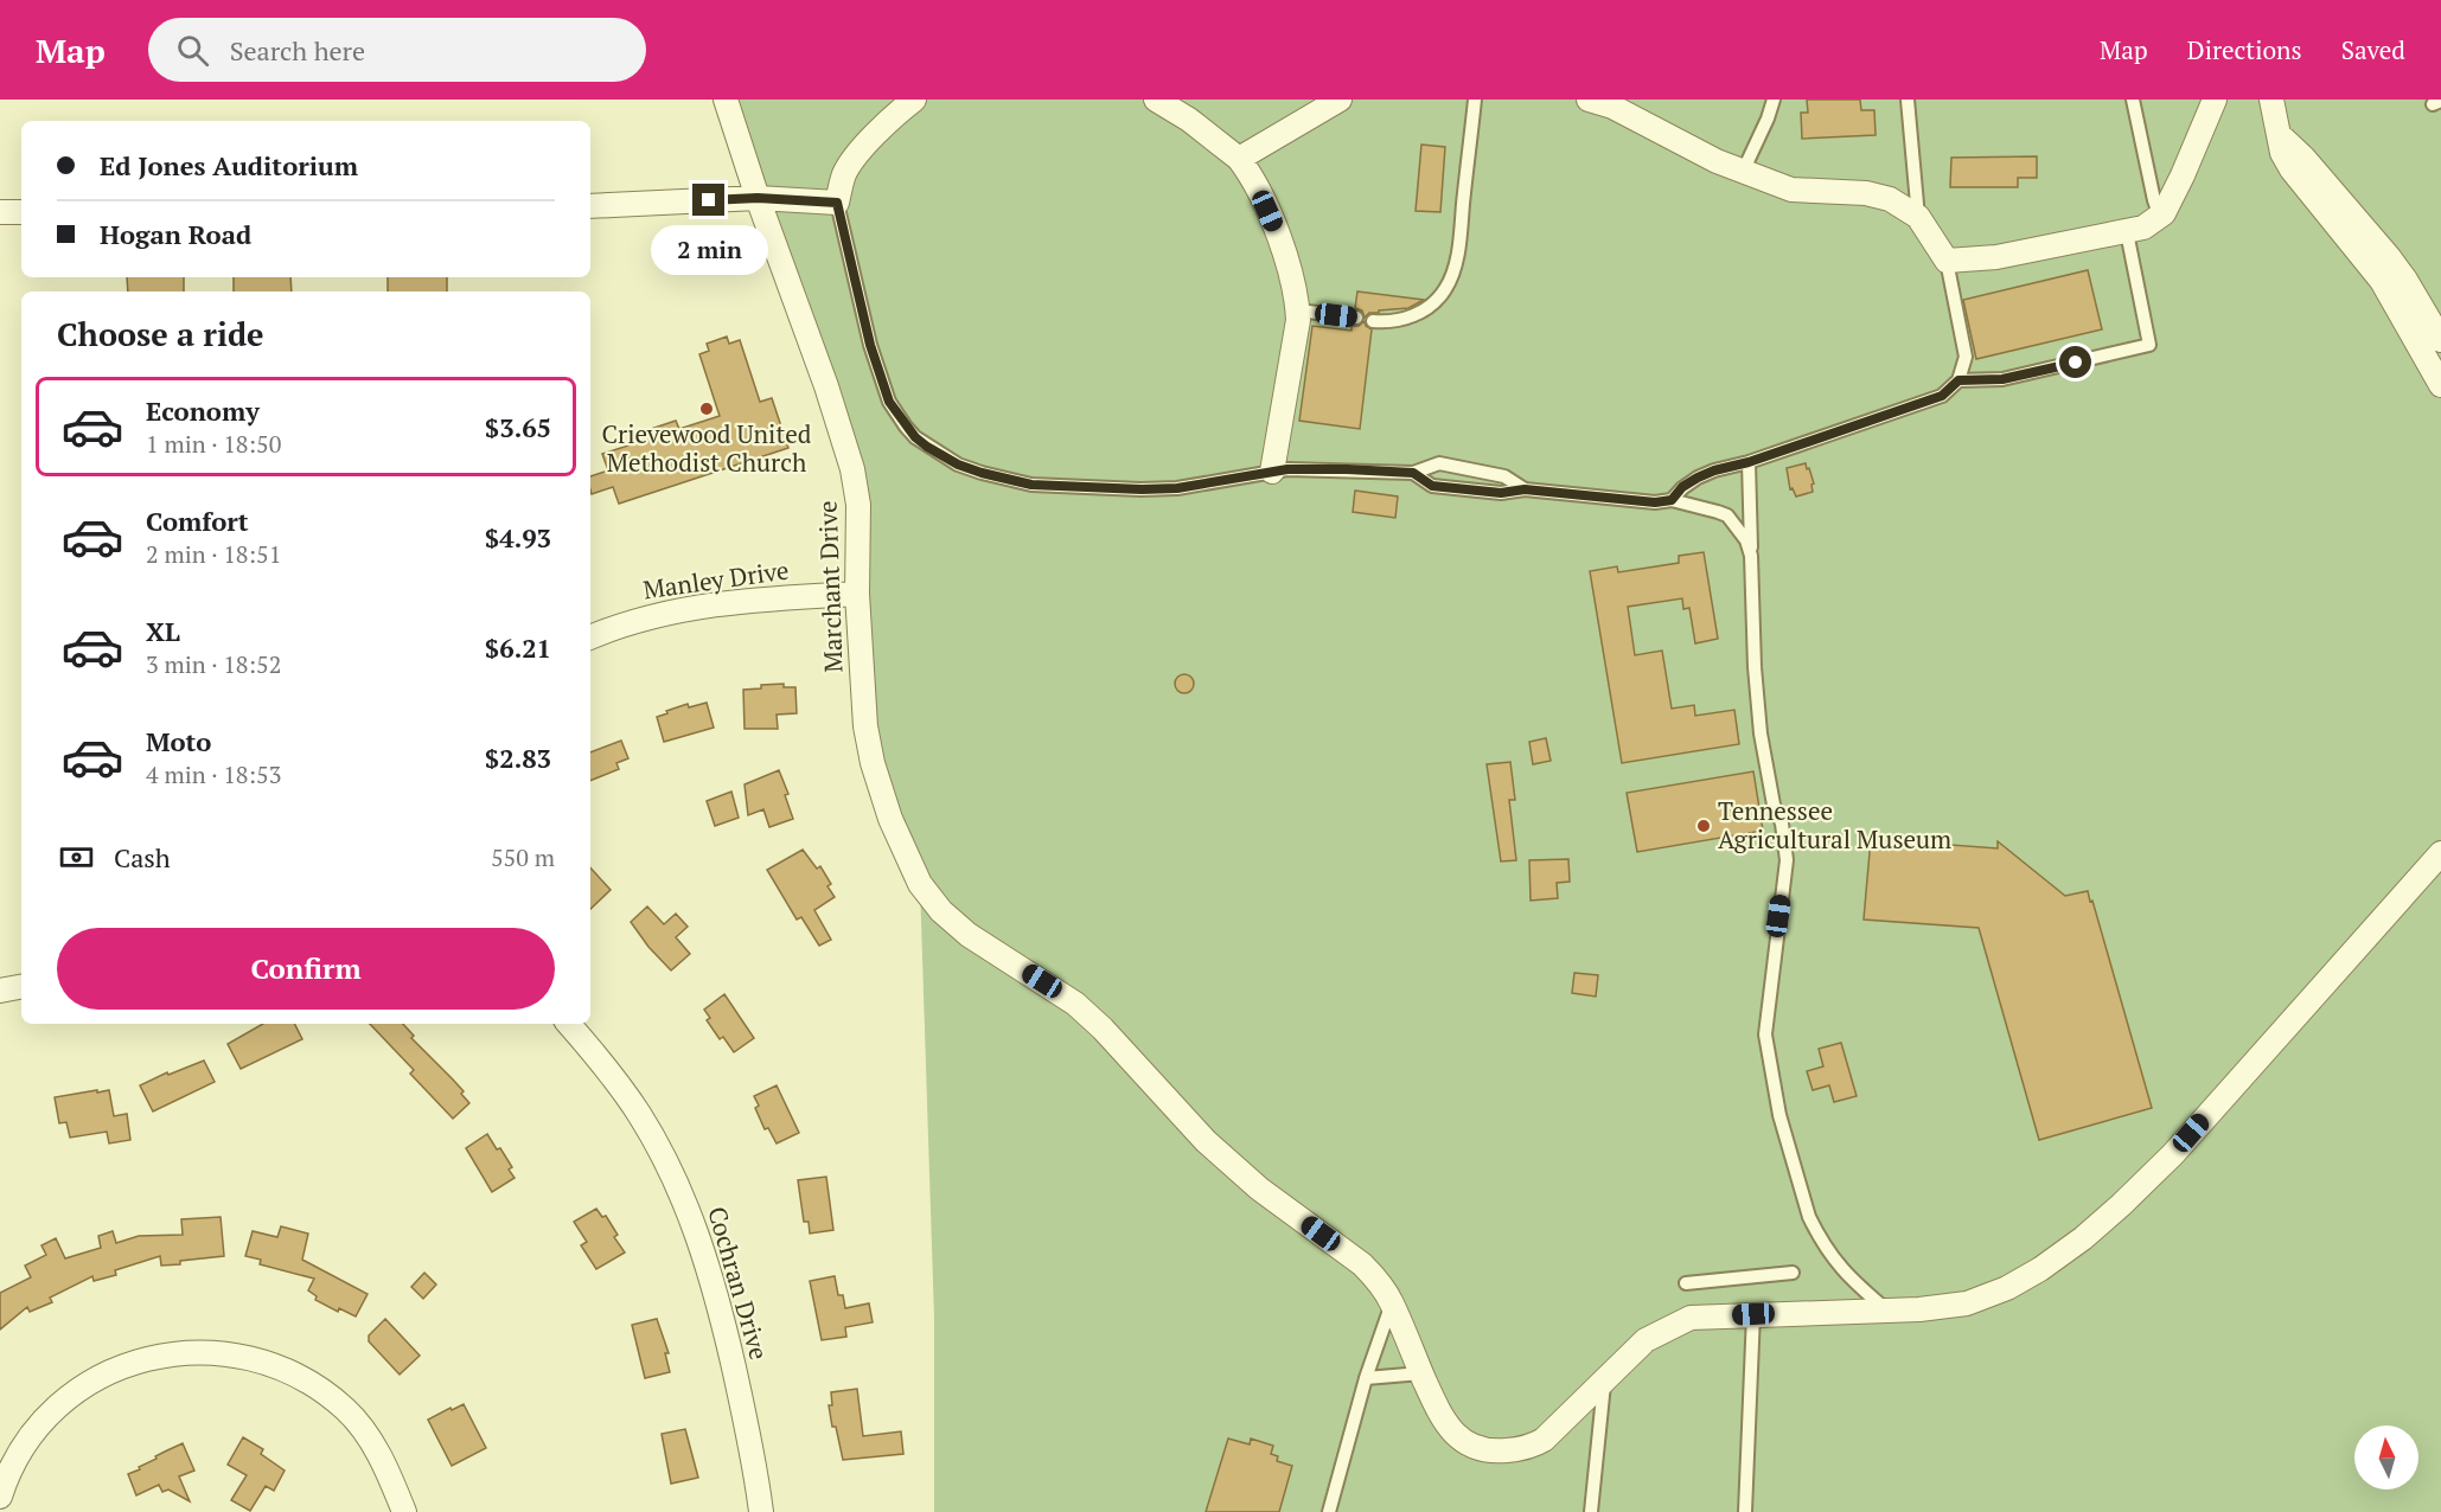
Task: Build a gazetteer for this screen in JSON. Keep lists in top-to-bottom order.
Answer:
{
  "streets": {
    "street": ["Manley Drive", "Marchant Drive", "Cochran Drive"]
  },
  "crossings": [
    ["Manley Drive", "Marchant Drive"]
  ],
  "places": ["Crievewood United Methodist Church", "Tennessee Agricultural Museum"],
  "north": "top",
  "page": {
    "header": "Map",
    "search": "Search here",
    "nav": ["Map", "Directions", "Saved"],
    "banner": ["Ed Jones Auditorium", "Hogan Road"],
    "bubble": "2 min",
    "heading": "Choose a ride",
    "list": [
      {
        "name": "Economy",
        "note": "1 min · 18:50",
        "value": "$3.65"
      },
      {
        "name": "Comfort",
        "note": "2 min · 18:51",
        "value": "$4.93"
      },
      {
        "name": "XL",
        "note": "3 min · 18:52",
        "value": "$6.21"
      },
      {
        "name": "Moto",
        "note": "4 min · 18:53",
        "value": "$2.83"
      }
    ],
    "pay": ["Cash", "550 m"],
    "buttons": "Confirm"
  }
}
